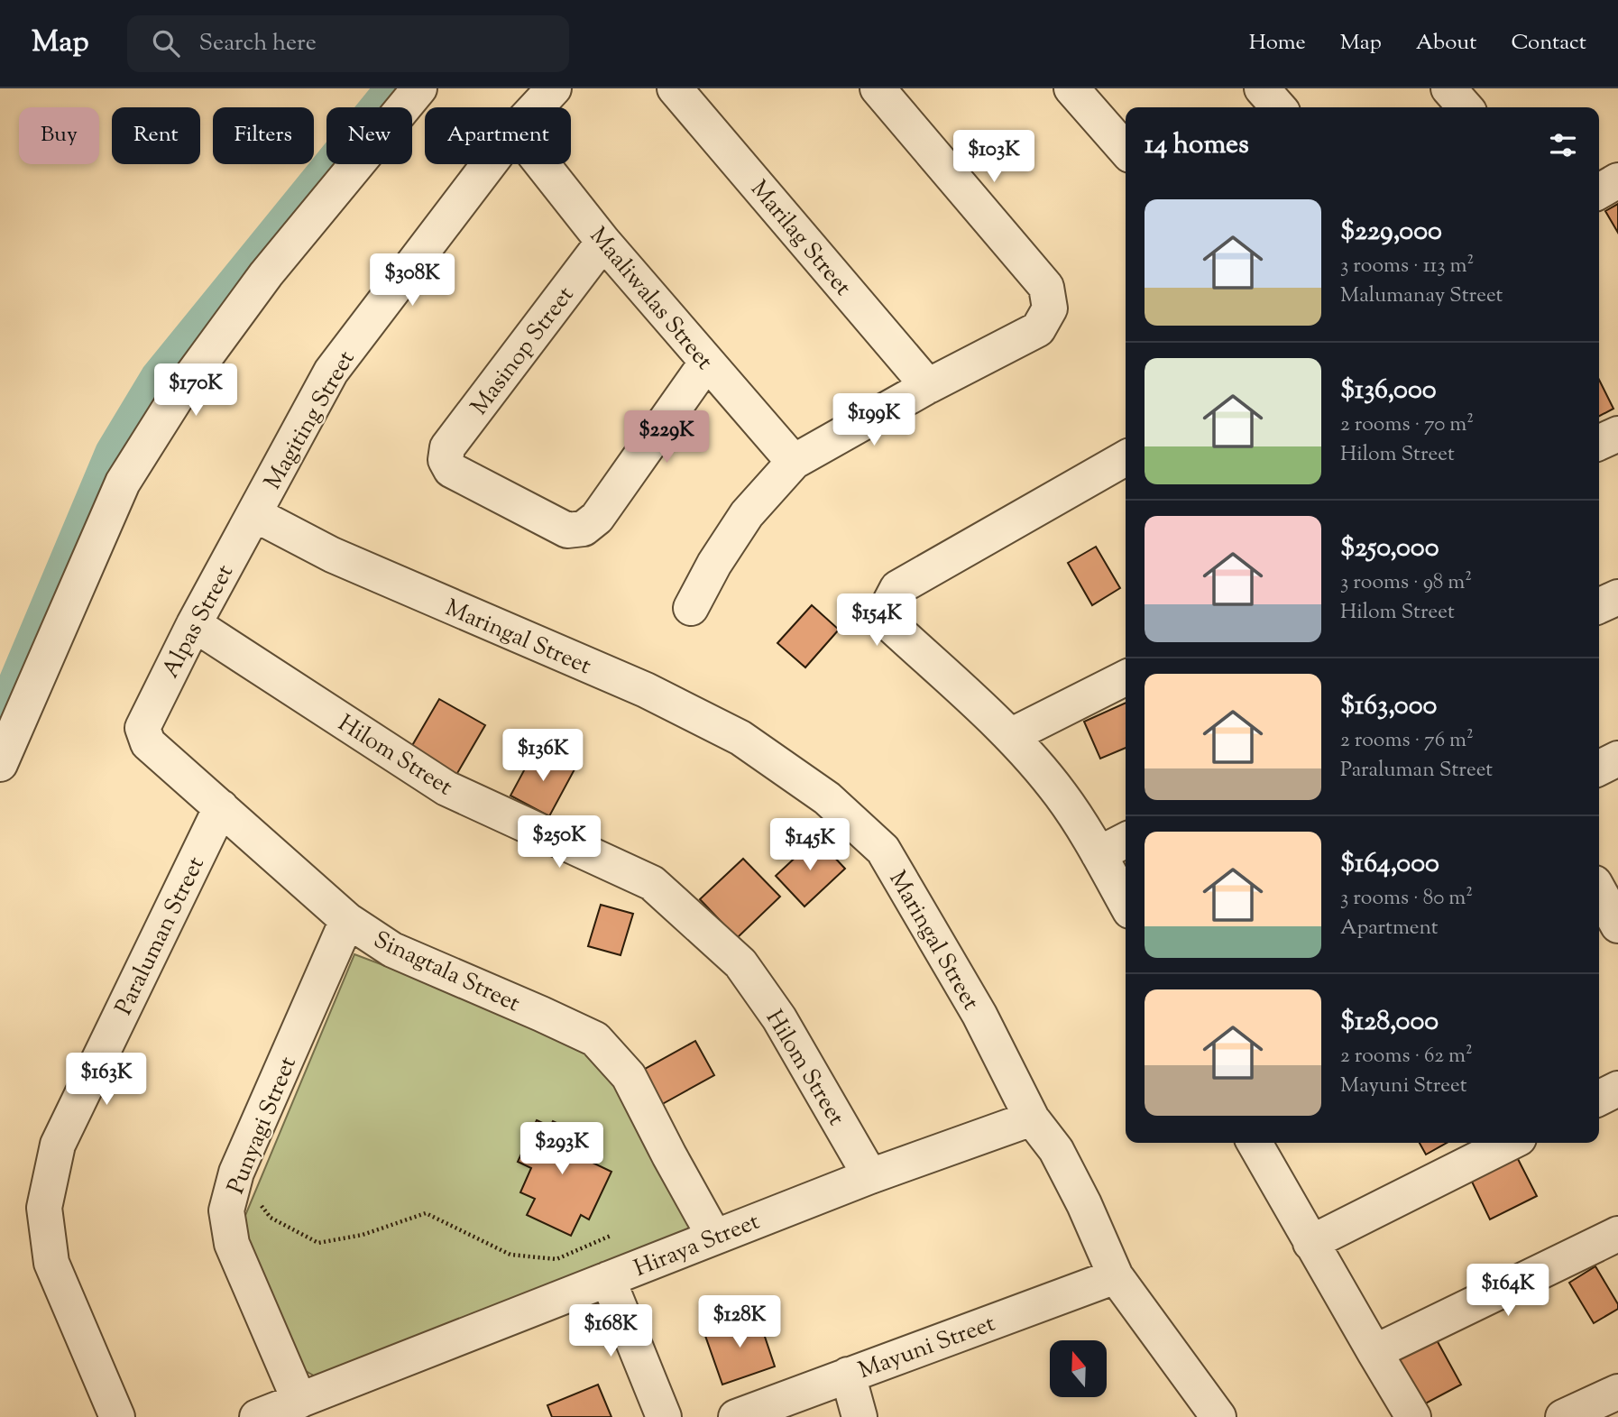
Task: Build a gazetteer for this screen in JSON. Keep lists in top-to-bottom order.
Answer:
{
  "streets": {
    "street": [
      "Marilag Street",
      "Maaliwalas Street",
      "Masinop Street",
      "Magiting Street",
      "Alpas Street",
      "Maringal Street",
      "Hilom Street",
      "Paraluman Street",
      "Sinagtala Street",
      "Punyagi Street",
      "Hiraya Street",
      "Mayuni Street"
    ]
  },
  "crossings": [
    ["Maaliwalas Street", "Masinop Street"],
    ["Magiting Street", "Alpas Street"],
    ["Magiting Street", "Maringal Street"],
    ["Alpas Street", "Maringal Street"],
    ["Alpas Street", "Hilom Street"],
    ["Alpas Street", "Sinagtala Street"],
    ["Maringal Street", "Hiraya Street"],
    ["Maringal Street", "Mayuni Street"],
    ["Hilom Street", "Hiraya Street"],
    ["Paraluman Street", "Sinagtala Street"],
    ["Sinagtala Street", "Punyagi Street"],
    ["Sinagtala Street", "Hiraya Street"],
    ["Punyagi Street", "Hiraya Street"]
  ],
  "north": "top",
  "page": {
    "header": "Map",
    "search": "Search here",
    "nav": [
      "Home",
      "Map",
      "About",
      "Contact"
    ],
    "chip": [
      "Buy",
      "Rent",
      "Filters",
      "New",
      "Apartment"
    ],
    "heading": "14 homes",
    "price": [
      "$103K",
      "$308K",
      "$170K",
      "$199K",
      "$229K",
      "$154K",
      "$136K",
      "$250K",
      "$145K",
      "$163K",
      "$293K",
      "$164K",
      "$128K",
      "$168K"
    ],
    "list": [
      {
        "name": "$229,000",
        "note": "3 rooms · 113 m² · Malumanay Street"
      },
      {
        "name": "$136,000",
        "note": "2 rooms · 70 m² · Hilom Street"
      },
      {
        "name": "$250,000",
        "note": "3 rooms · 98 m² · Hilom Street"
      },
      {
        "name": "$163,000",
        "note": "2 rooms · 76 m² · Paraluman Street"
      },
      {
        "name": "$164,000",
        "note": "3 rooms · 80 m² · Apartment"
      },
      {
        "name": "$128,000",
        "note": "2 rooms · 62 m² · Mayuni Street"
      }
    ]
  }
}
